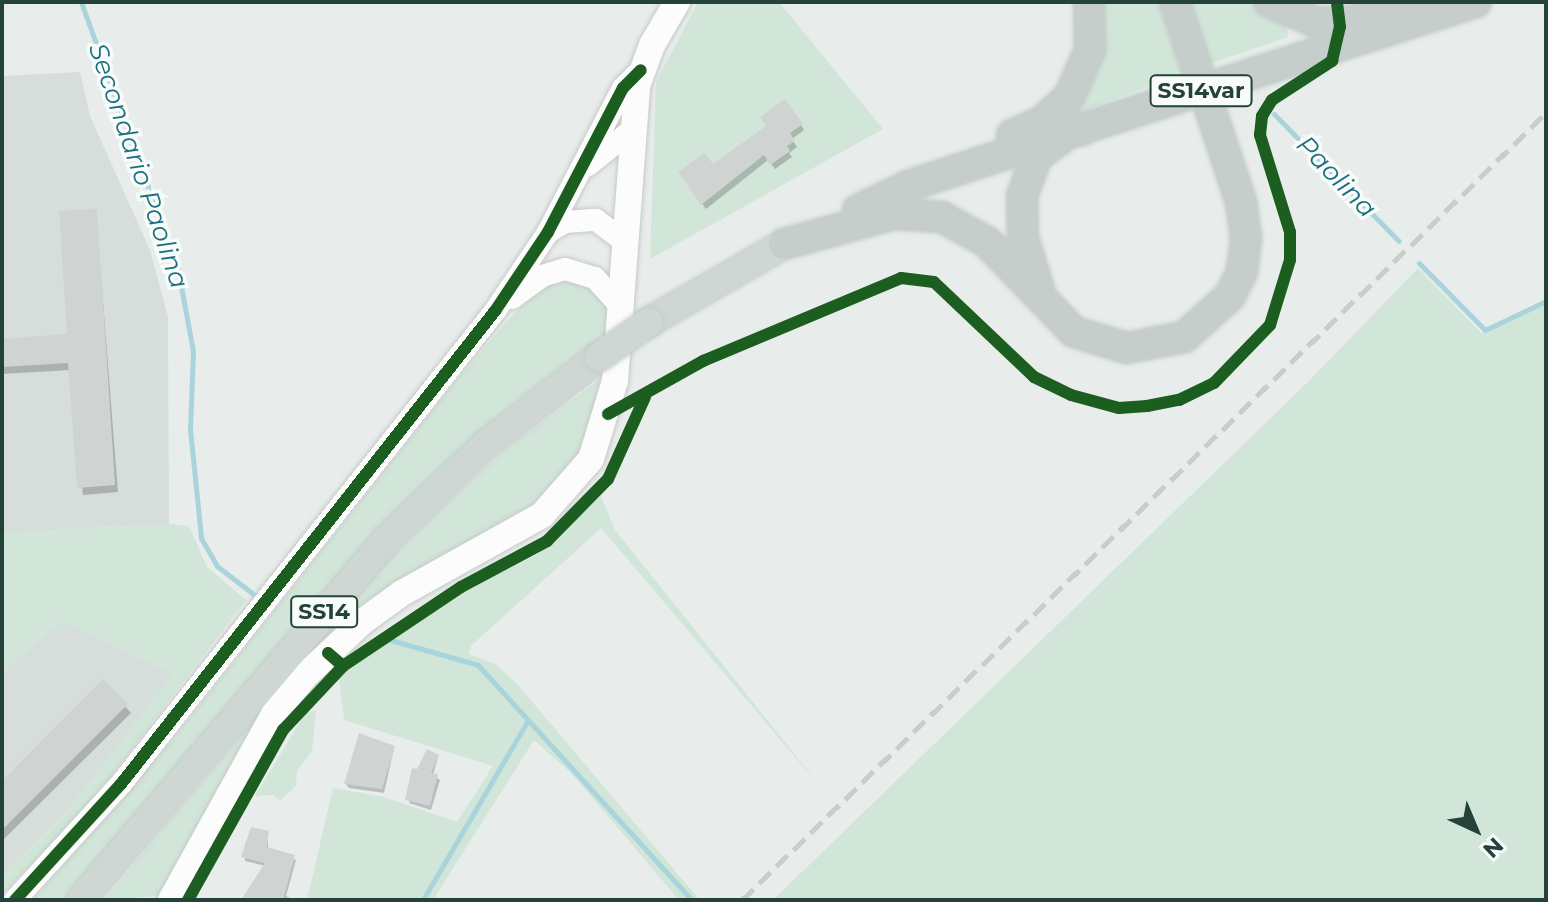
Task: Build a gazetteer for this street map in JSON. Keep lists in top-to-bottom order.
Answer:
{
  "streets": {
    "highway": ["SS14var"],
    "main road": ["SS14"]
  },
  "crossings": [
    ["SS14var", "SS14"]
  ],
  "water": ["Secondario Paolina", "Paolina"],
  "north": "bottom right"
}
